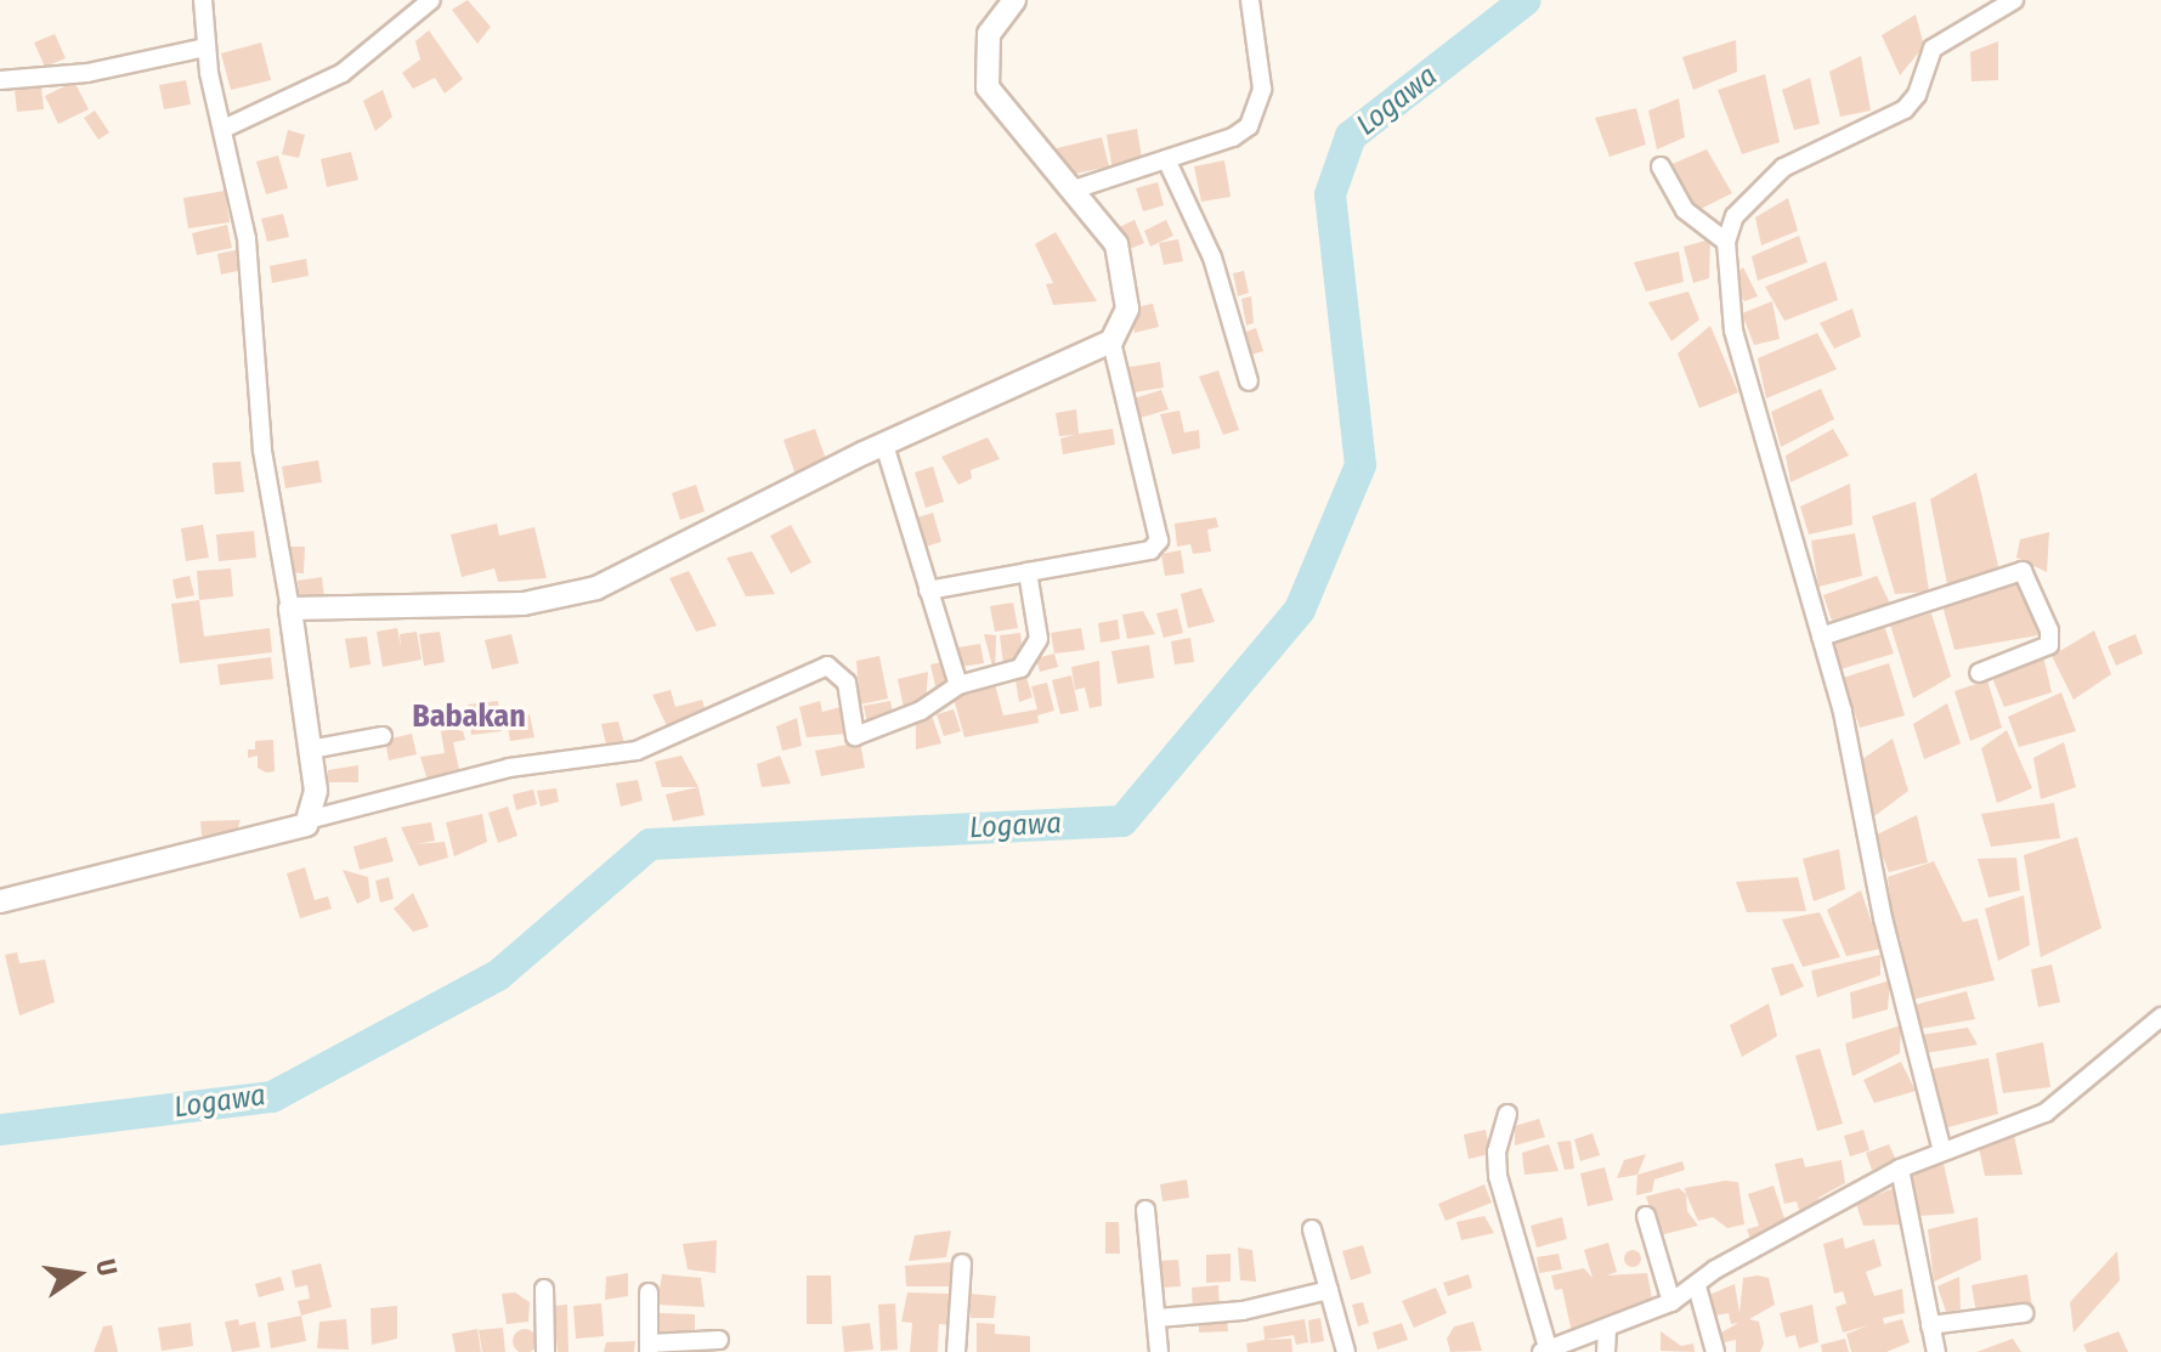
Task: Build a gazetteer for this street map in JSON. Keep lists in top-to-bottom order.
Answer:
{
  "districts": ["Babakan"],
  "water": ["Logawa"],
  "north": "right"
}
